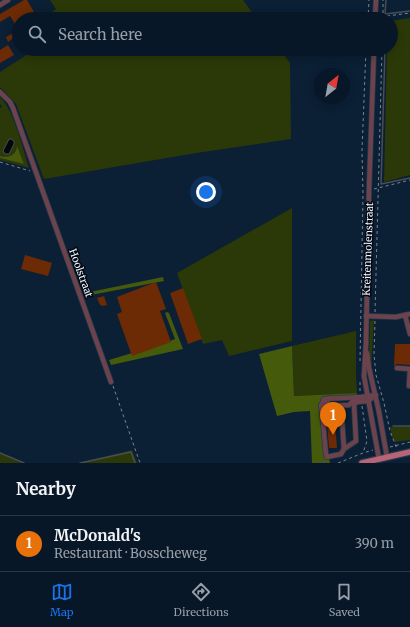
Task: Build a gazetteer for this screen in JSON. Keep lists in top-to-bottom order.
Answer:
{
  "streets": {
    "street": ["Kreitenmolenstraat", "Hoolstraat"]
  },
  "north": "top right",
  "page": {
    "search": "Search here",
    "pins": "1",
    "heading": "Nearby",
    "list": [
      {
        "mark": "1",
        "name": "McDonald's",
        "note": "Restaurant · Bosscheweg",
        "value": "390 m"
      }
    ],
    "nav": ["Map", "Directions", "Saved"]
  }
}
